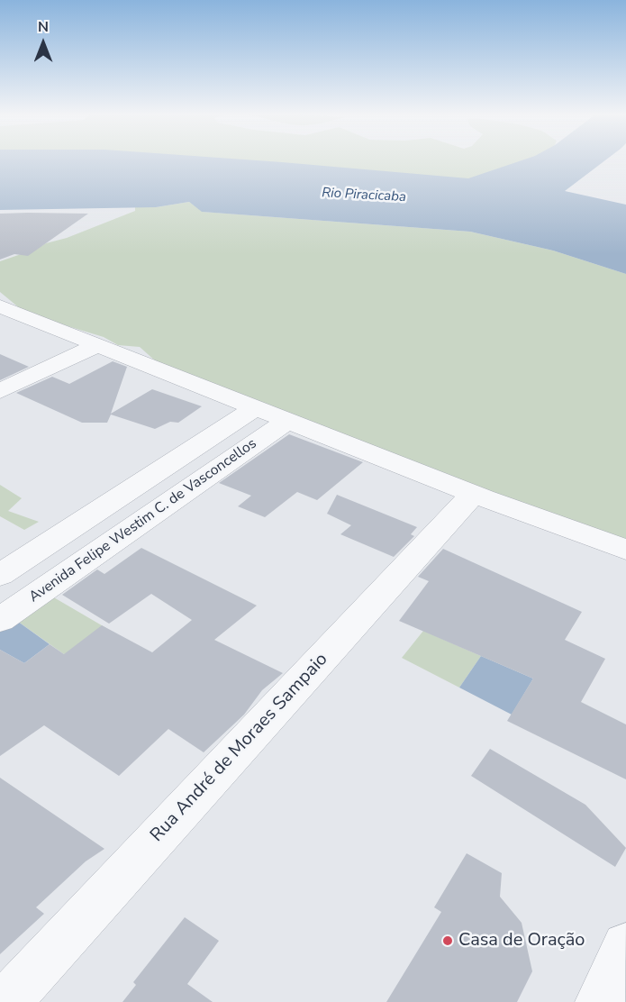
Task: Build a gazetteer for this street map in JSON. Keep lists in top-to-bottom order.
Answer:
{
  "streets": {
    "street": ["Avenida Felipe Westim C. de Vasconcellos", "Rua André de Moraes Sampaio"]
  },
  "water": ["Rio Piracicaba"],
  "places": ["Casa de Oração"],
  "north": "top"
}
